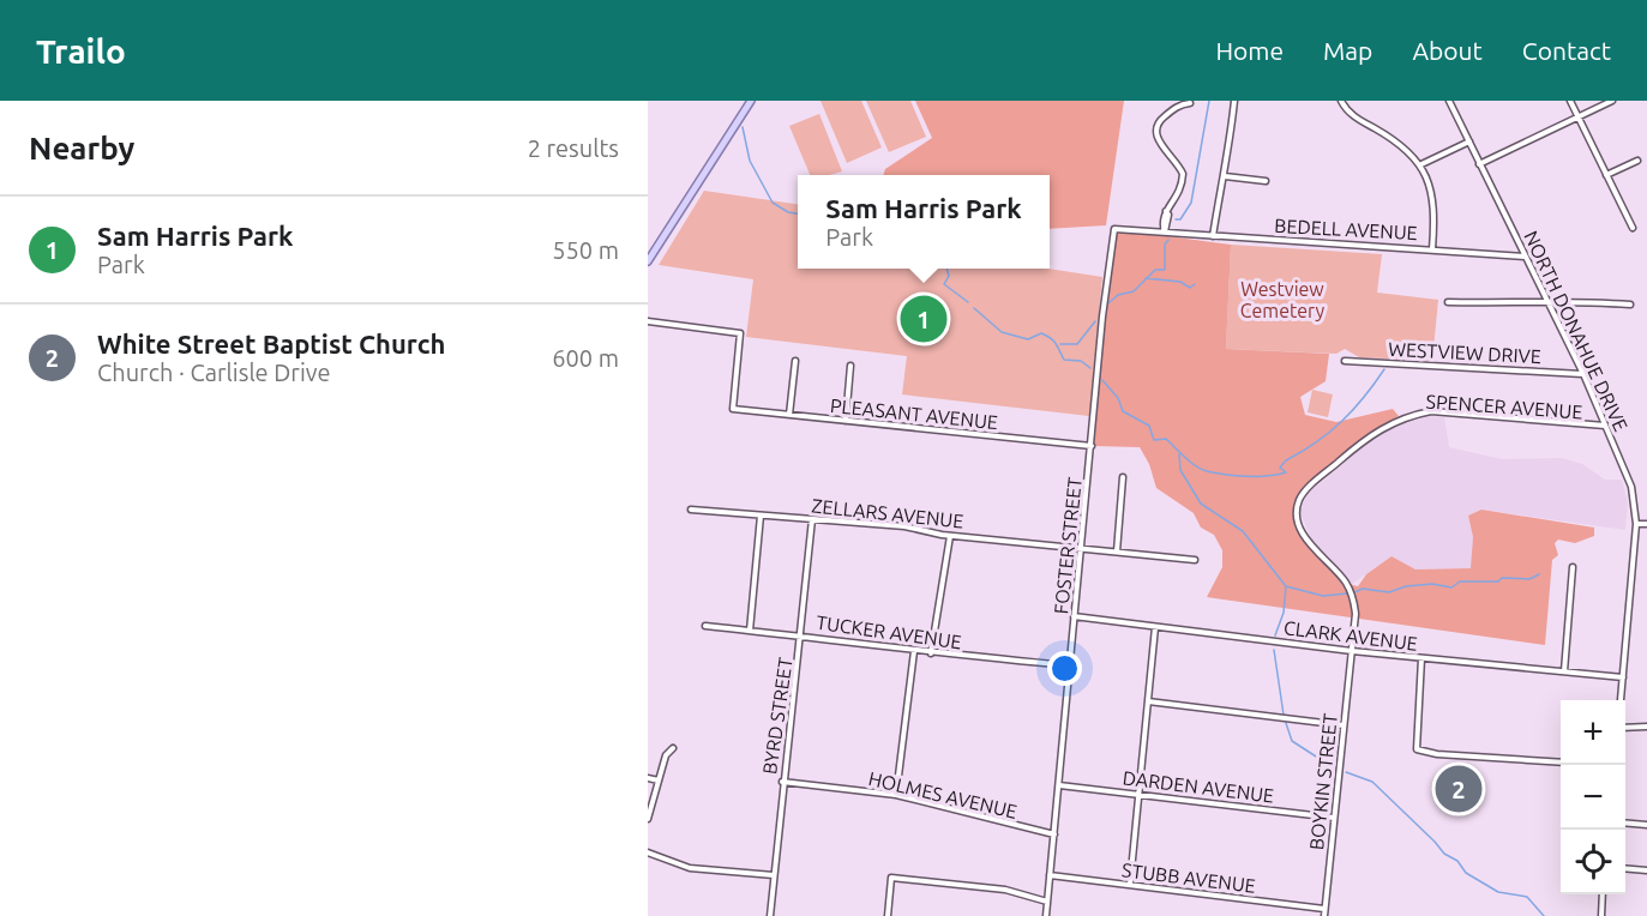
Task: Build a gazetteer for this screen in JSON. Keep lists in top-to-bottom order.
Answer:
{
  "streets": {
    "street": [
      "BEDELL AVENUE",
      "NORTH DONAHUE DRIVE",
      "WESTVIEW DRIVE",
      "SPENCER AVENUE",
      "PLEASANT AVENUE",
      "ZELLARS AVENUE",
      "FOSTER STREET",
      "TUCKER AVENUE",
      "CLARK AVENUE",
      "BYRD STREET",
      "BOYKIN STREET",
      "DARDEN AVENUE",
      "HOLMES AVENUE",
      "STUBB AVENUE"
    ]
  },
  "crossings": [
    ["BEDELL AVENUE", "NORTH DONAHUE DRIVE"],
    ["BEDELL AVENUE", "FOSTER STREET"],
    ["NORTH DONAHUE DRIVE", "WESTVIEW DRIVE"],
    ["NORTH DONAHUE DRIVE", "SPENCER AVENUE"],
    ["NORTH DONAHUE DRIVE", "CLARK AVENUE"],
    ["SPENCER AVENUE", "CLARK AVENUE"],
    ["SPENCER AVENUE", "BOYKIN STREET"],
    ["PLEASANT AVENUE", "FOSTER STREET"],
    ["ZELLARS AVENUE", "FOSTER STREET"],
    ["ZELLARS AVENUE", "BYRD STREET"],
    ["FOSTER STREET", "TUCKER AVENUE"],
    ["FOSTER STREET", "CLARK AVENUE"],
    ["FOSTER STREET", "DARDEN AVENUE"],
    ["FOSTER STREET", "HOLMES AVENUE"],
    ["FOSTER STREET", "STUBB AVENUE"],
    ["TUCKER AVENUE", "BYRD STREET"],
    ["CLARK AVENUE", "BOYKIN STREET"],
    ["BYRD STREET", "HOLMES AVENUE"],
    ["BOYKIN STREET", "DARDEN AVENUE"],
    ["BOYKIN STREET", "STUBB AVENUE"]
  ],
  "parks": ["Westview Cemetery"],
  "page": {
    "header": "Trailo",
    "nav": [
      "Home",
      "Map",
      "About",
      "Contact"
    ],
    "heading": ["Nearby", "2 results"],
    "popup": ["Sam Harris Park", "Park"],
    "list": [
      {
        "mark": "1",
        "name": "Sam Harris Park",
        "note": "Park",
        "value": "550 m"
      },
      {
        "mark": "2",
        "name": "White Street Baptist Church",
        "note": "Church · Carlisle Drive",
        "value": "600 m"
      }
    ],
    "pins": ["1", "2"],
    "map_buttons": ["+", "−"]
  }
}
